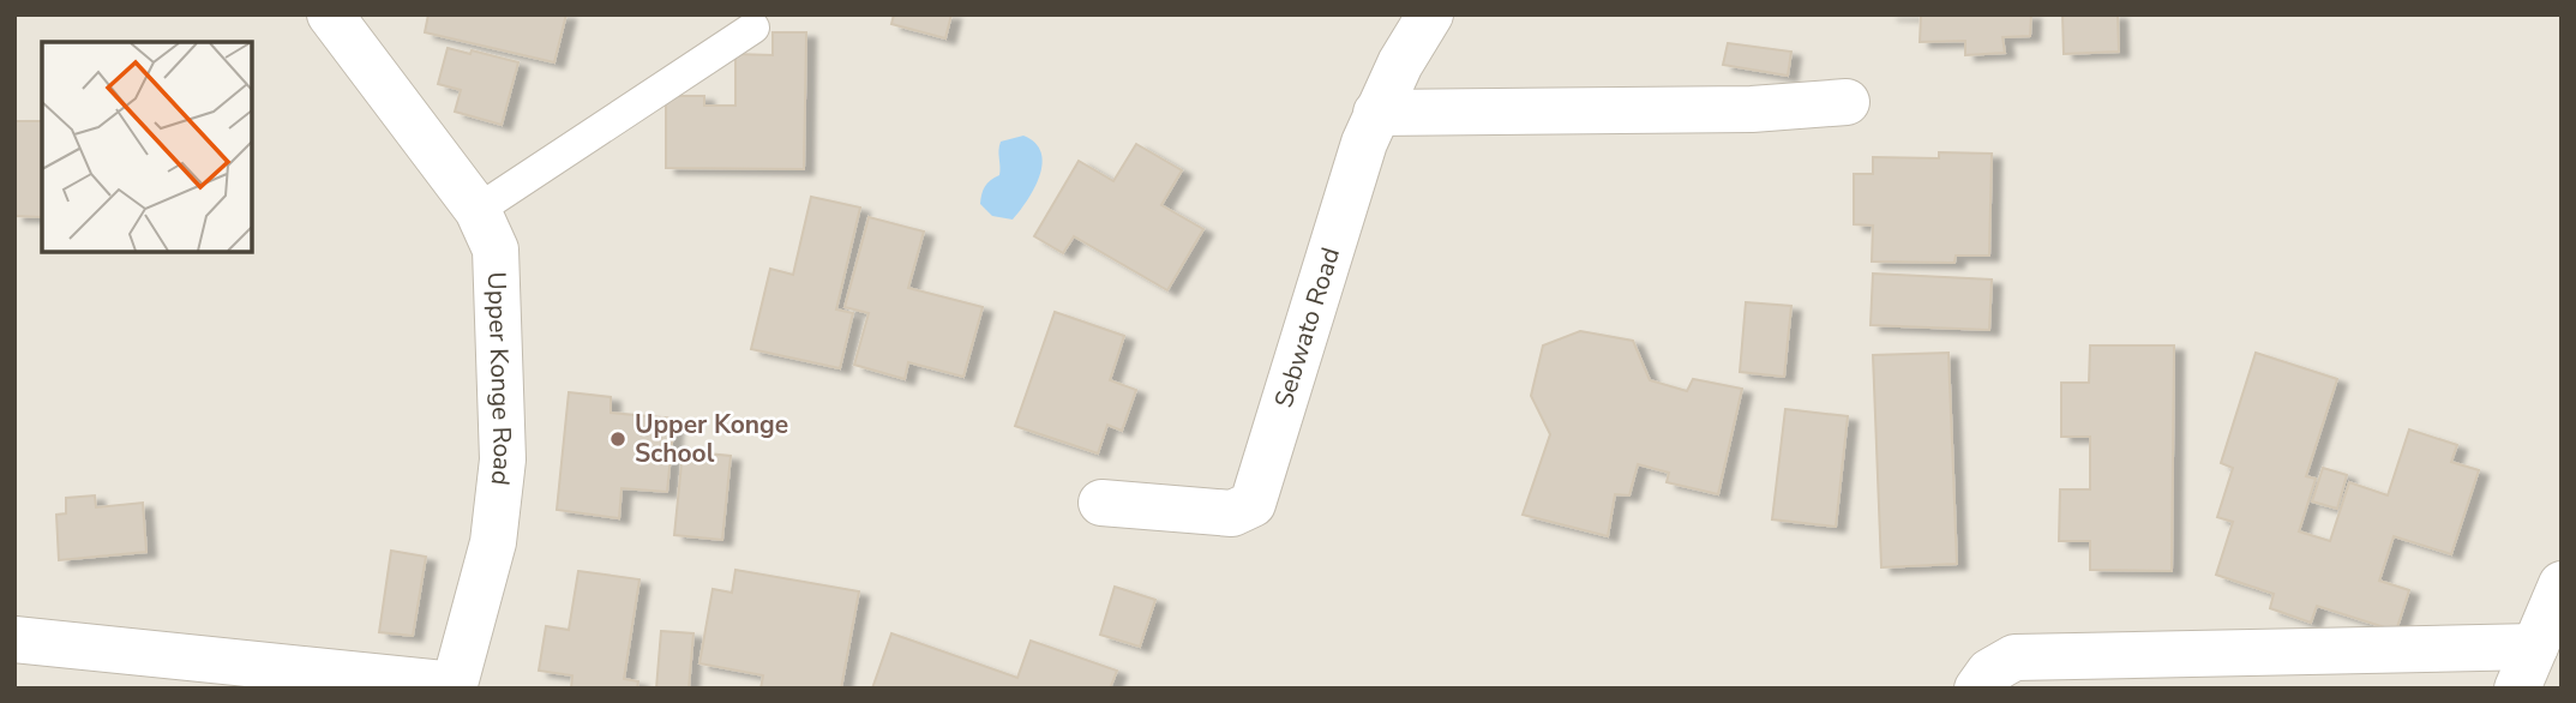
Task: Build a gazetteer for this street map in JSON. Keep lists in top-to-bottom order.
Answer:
{
  "streets": {
    "street": ["Sebwato Road", "Upper Konge Road"]
  },
  "places": ["Upper Konge School"]
}
